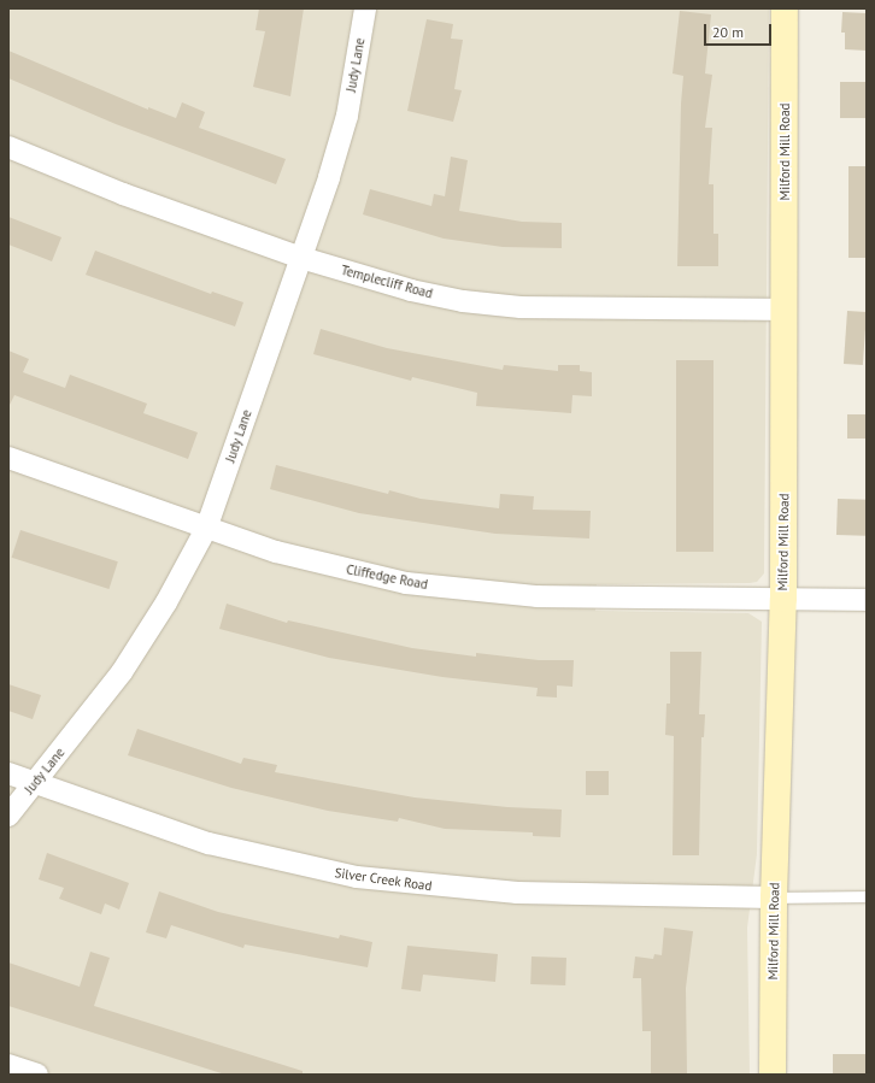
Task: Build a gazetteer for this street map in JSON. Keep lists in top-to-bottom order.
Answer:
{
  "streets": {
    "main road": ["Milford Mill Road"],
    "street": [
      "Judy Lane",
      "Templecliff Road",
      "Cliffedge Road",
      "Silver Creek Road"
    ]
  },
  "crossings": [
    ["Judy Lane", "Templecliff Road"],
    ["Judy Lane", "Cliffedge Road"],
    ["Judy Lane", "Silver Creek Road"],
    ["Milford Mill Road", "Templecliff Road"],
    ["Milford Mill Road", "Cliffedge Road"],
    ["Milford Mill Road", "Silver Creek Road"]
  ],
  "scale_bar": "20 m"
}
